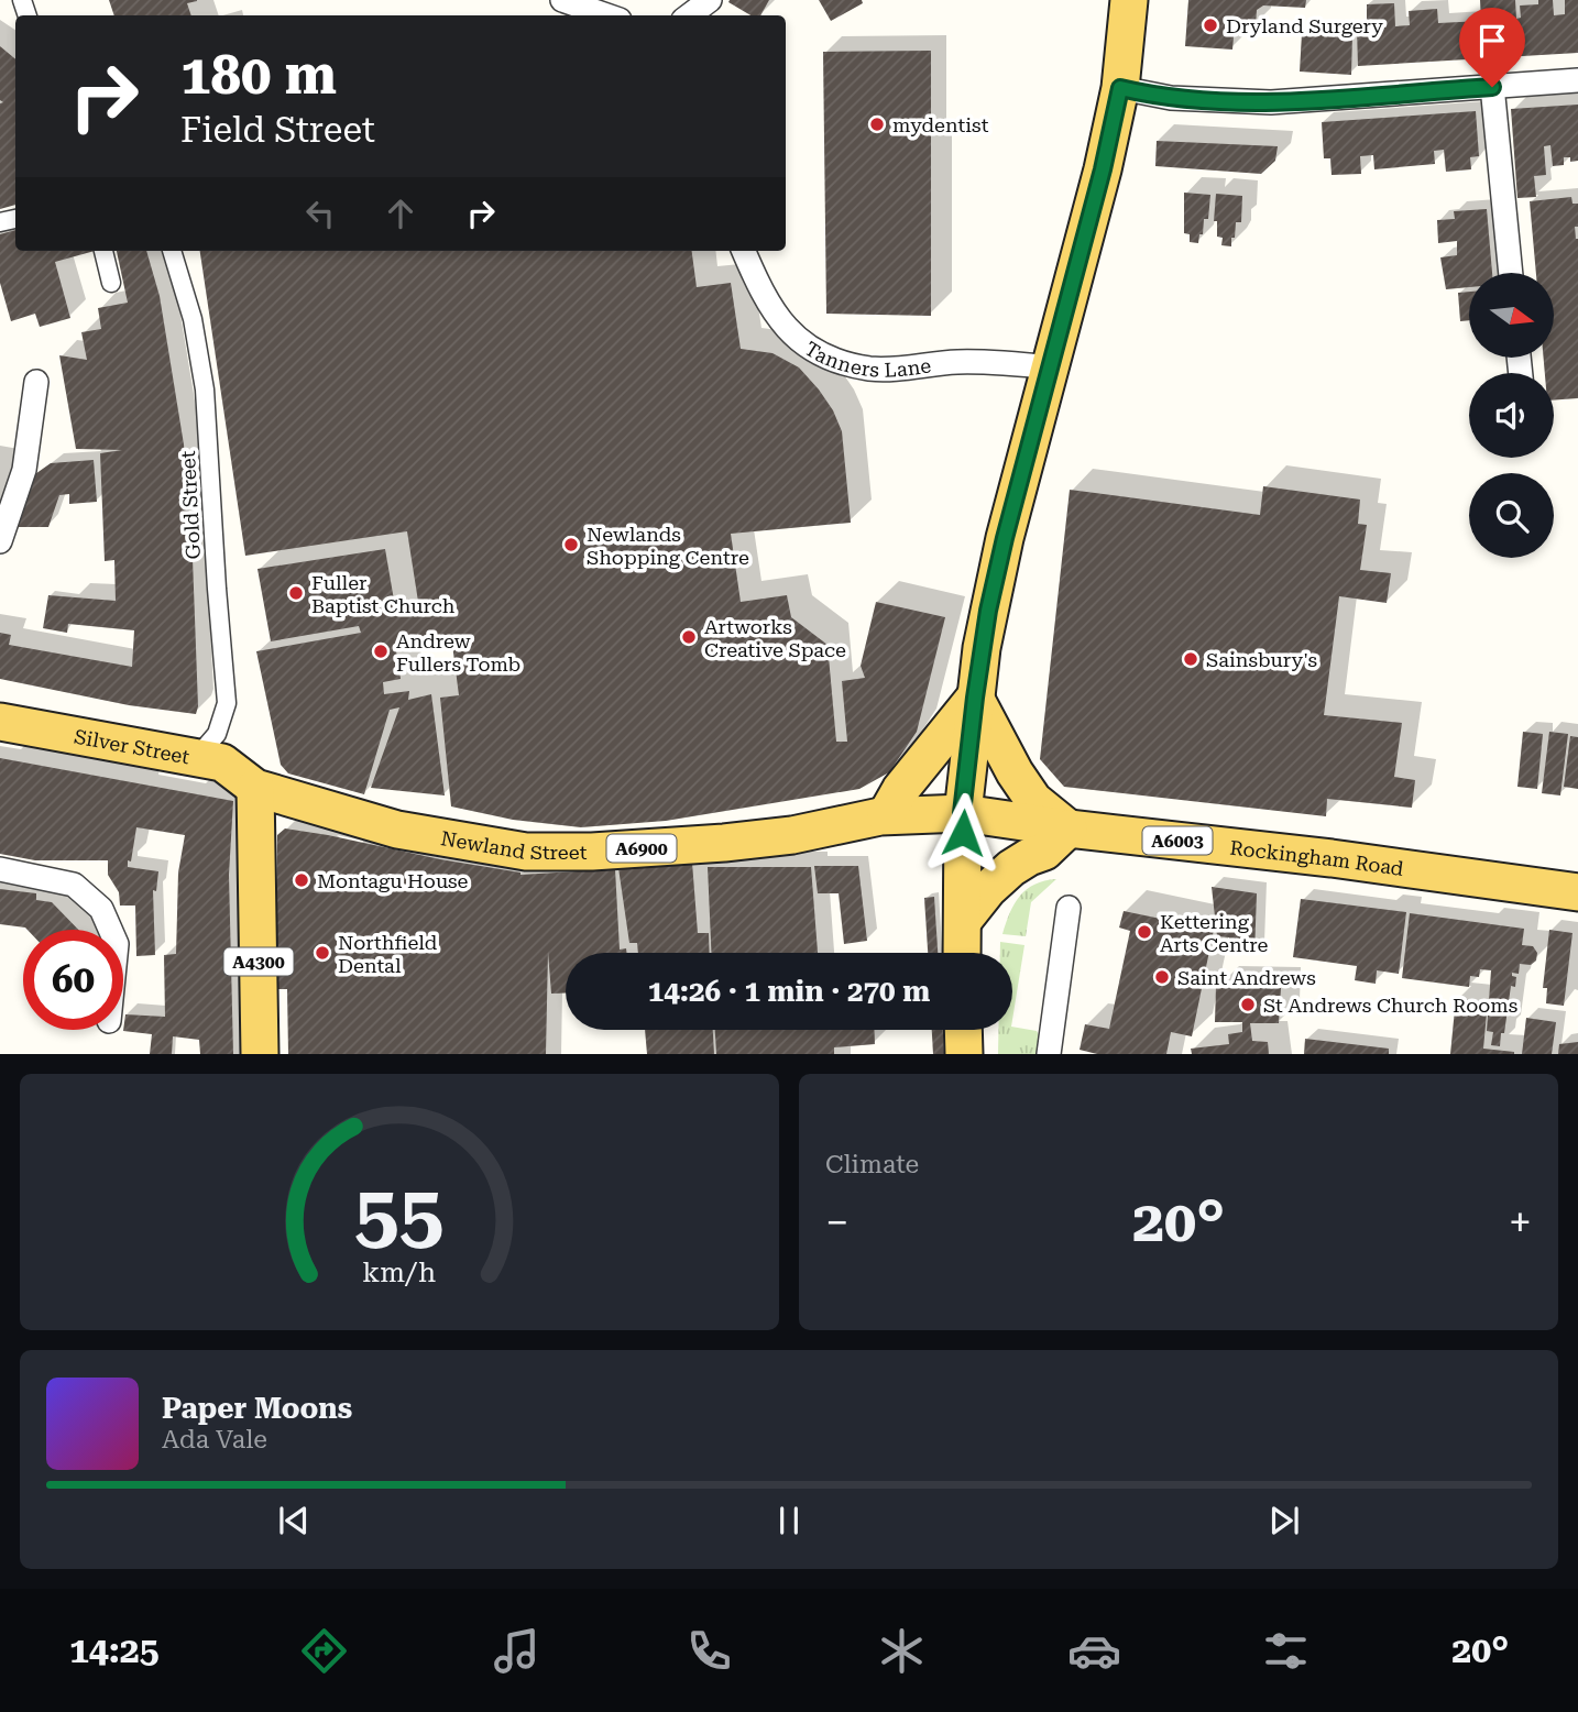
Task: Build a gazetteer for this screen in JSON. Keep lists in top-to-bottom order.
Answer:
{
  "streets": {
    "main road": [
      "Silver Street",
      "A6003",
      "Newland Street",
      "A6900",
      "Rockingham Road",
      "A4300"
    ],
    "street": ["Tanners Lane", "Gold Street"]
  },
  "crossings": [
    ["Gold Street", "Silver Street"],
    ["Silver Street", "Newland Street"],
    ["Silver Street", "A4300"],
    ["Newland Street", "Rockingham Road"],
    ["Newland Street", "A4300"]
  ],
  "places": [
    "Dryland Surgery",
    "mydentist",
    "Newlands Shopping Centre",
    "Fuller Baptist Church",
    "Artworks Creative Space",
    "Andrew Fullers Tomb",
    "Sainsbury's",
    "Montagu House",
    "Kettering Arts Centre",
    "Northfield Dental",
    "Saint Andrews",
    "St Andrews Church Rooms"
  ],
  "north": "right",
  "page": {
    "turn": ["180 m", "Field Street"],
    "limit": "60",
    "trip": "14:26 · 1 min · 270 m",
    "tile": "Climate",
    "heat": ["−", "20°", "+"],
    "song": ["Paper Moons", "Ada Vale"],
    "tabs": ["14:25", "20°"],
    "gauge": ["55", "km/h"]
  }
}
